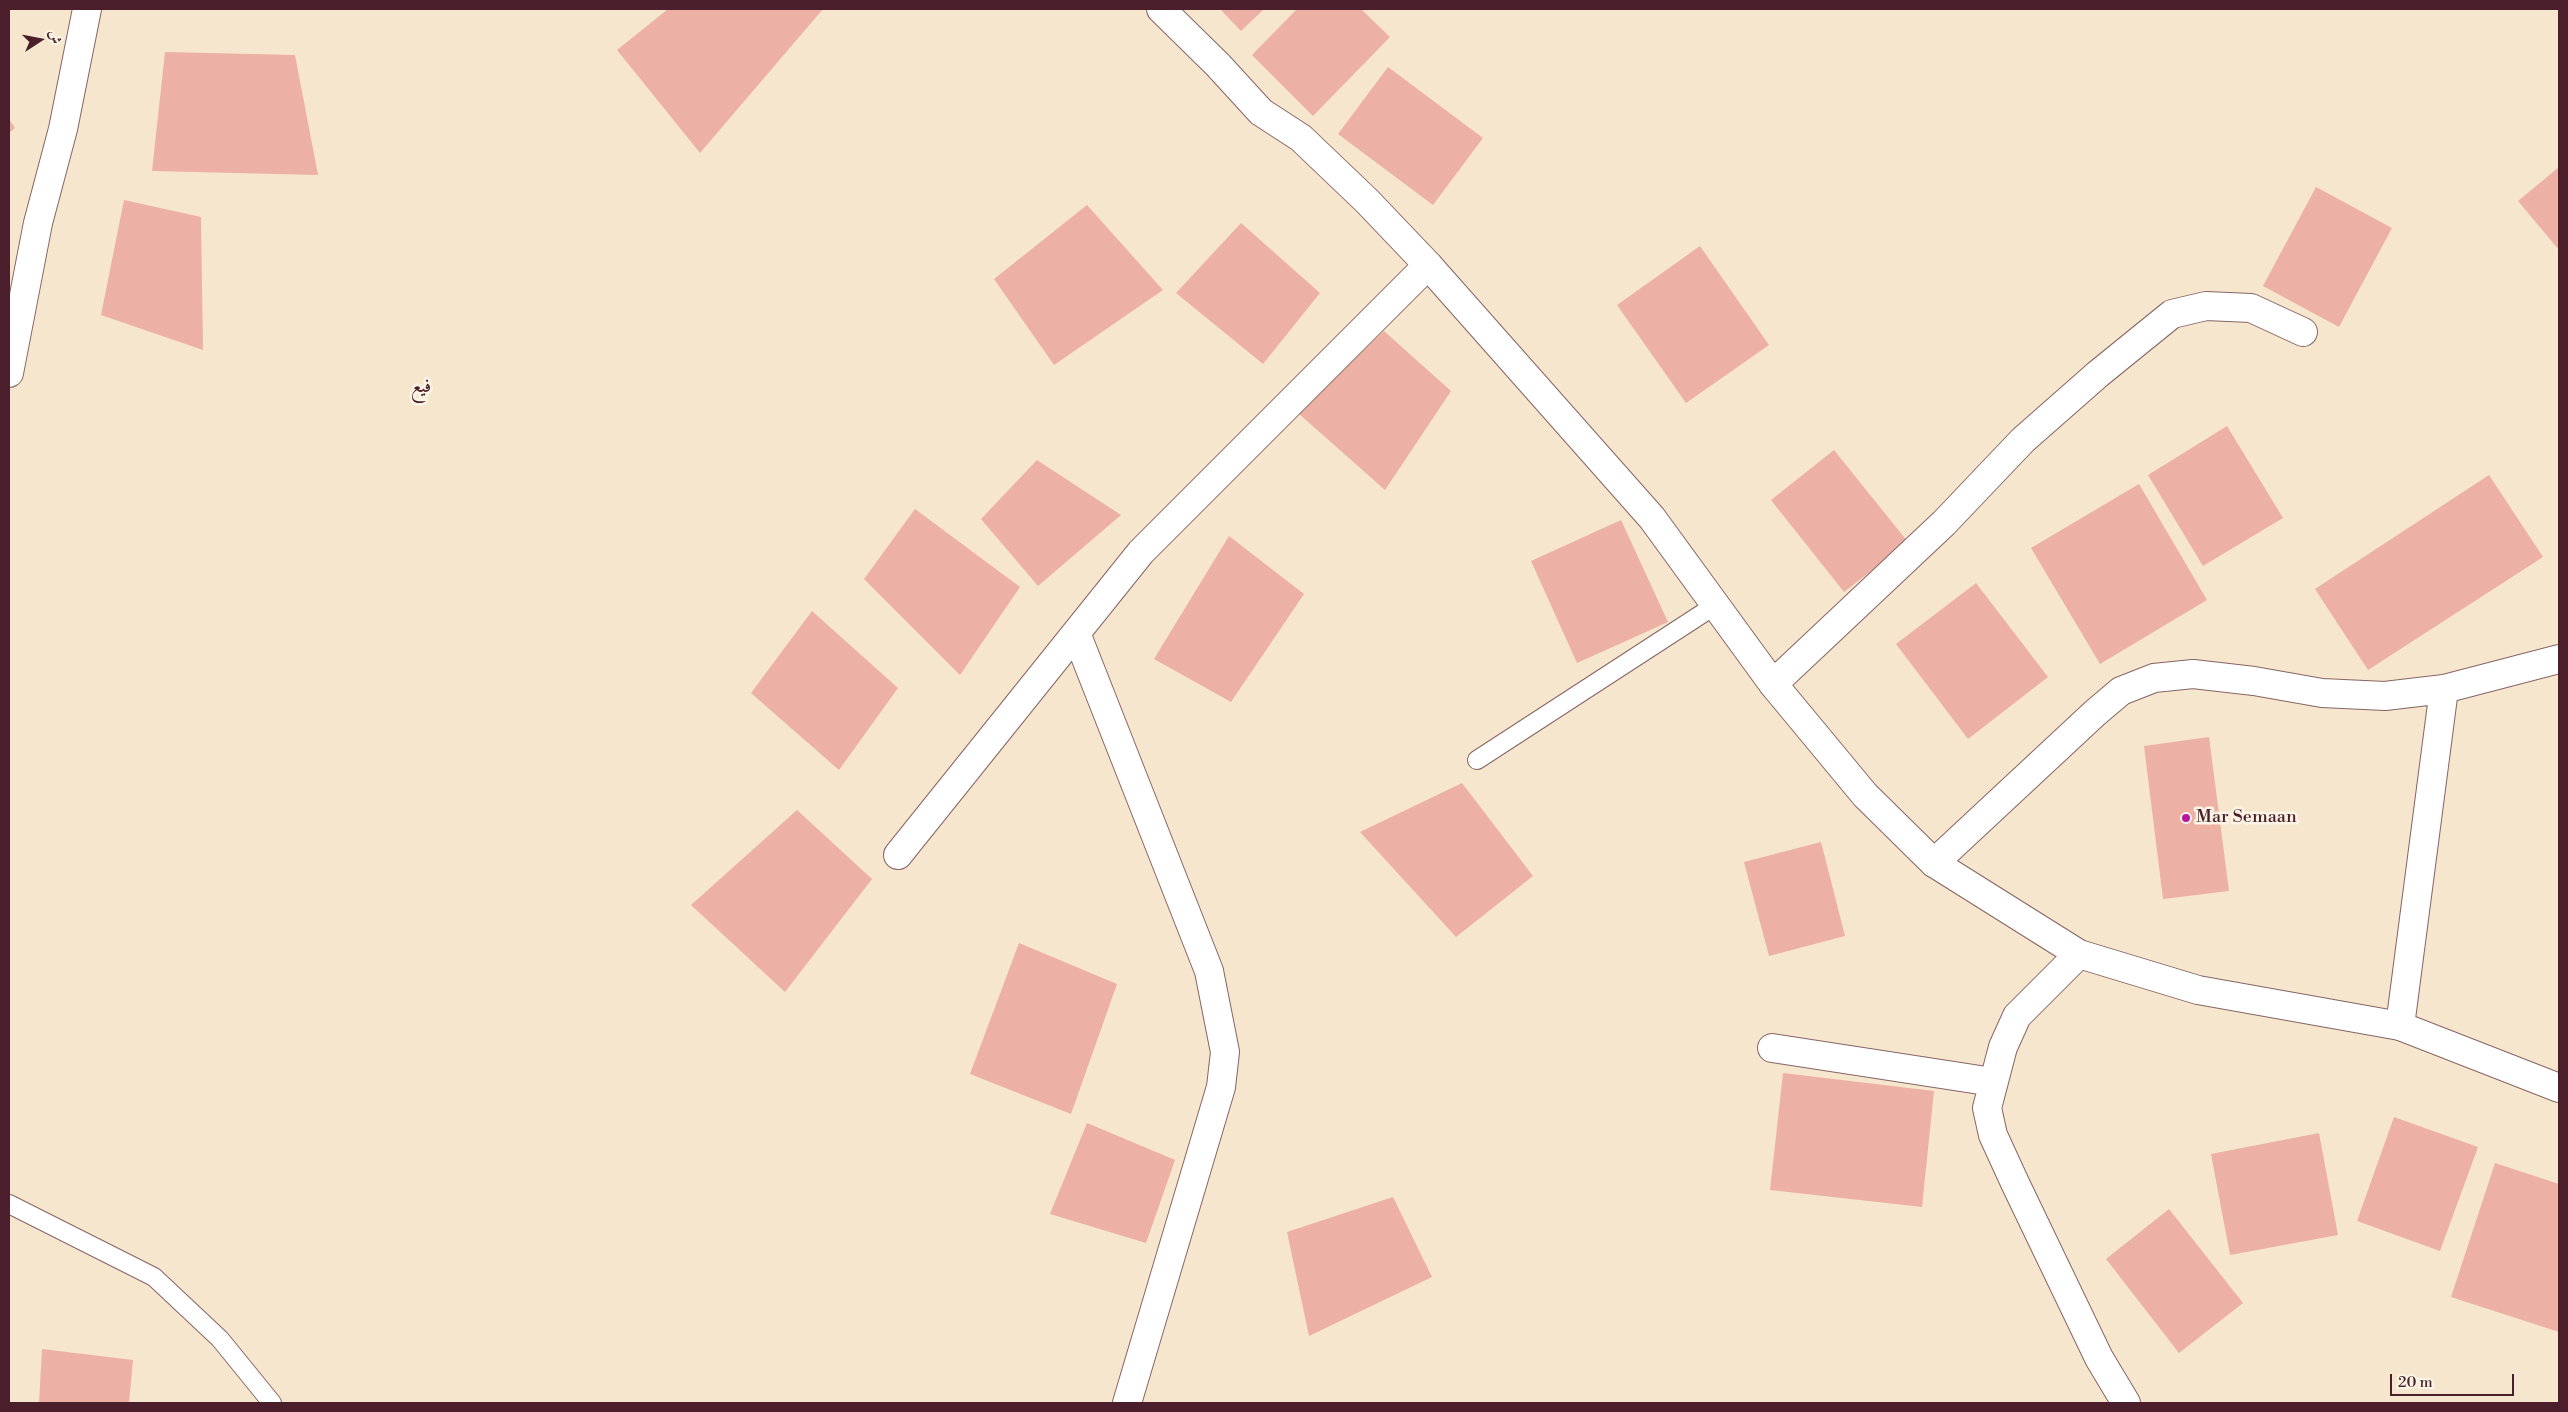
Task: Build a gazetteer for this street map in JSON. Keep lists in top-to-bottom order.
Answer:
{
  "districts": ["فيع"],
  "places": ["Mar Semaan"],
  "scale_bar": "20 m",
  "north": "right"
}
